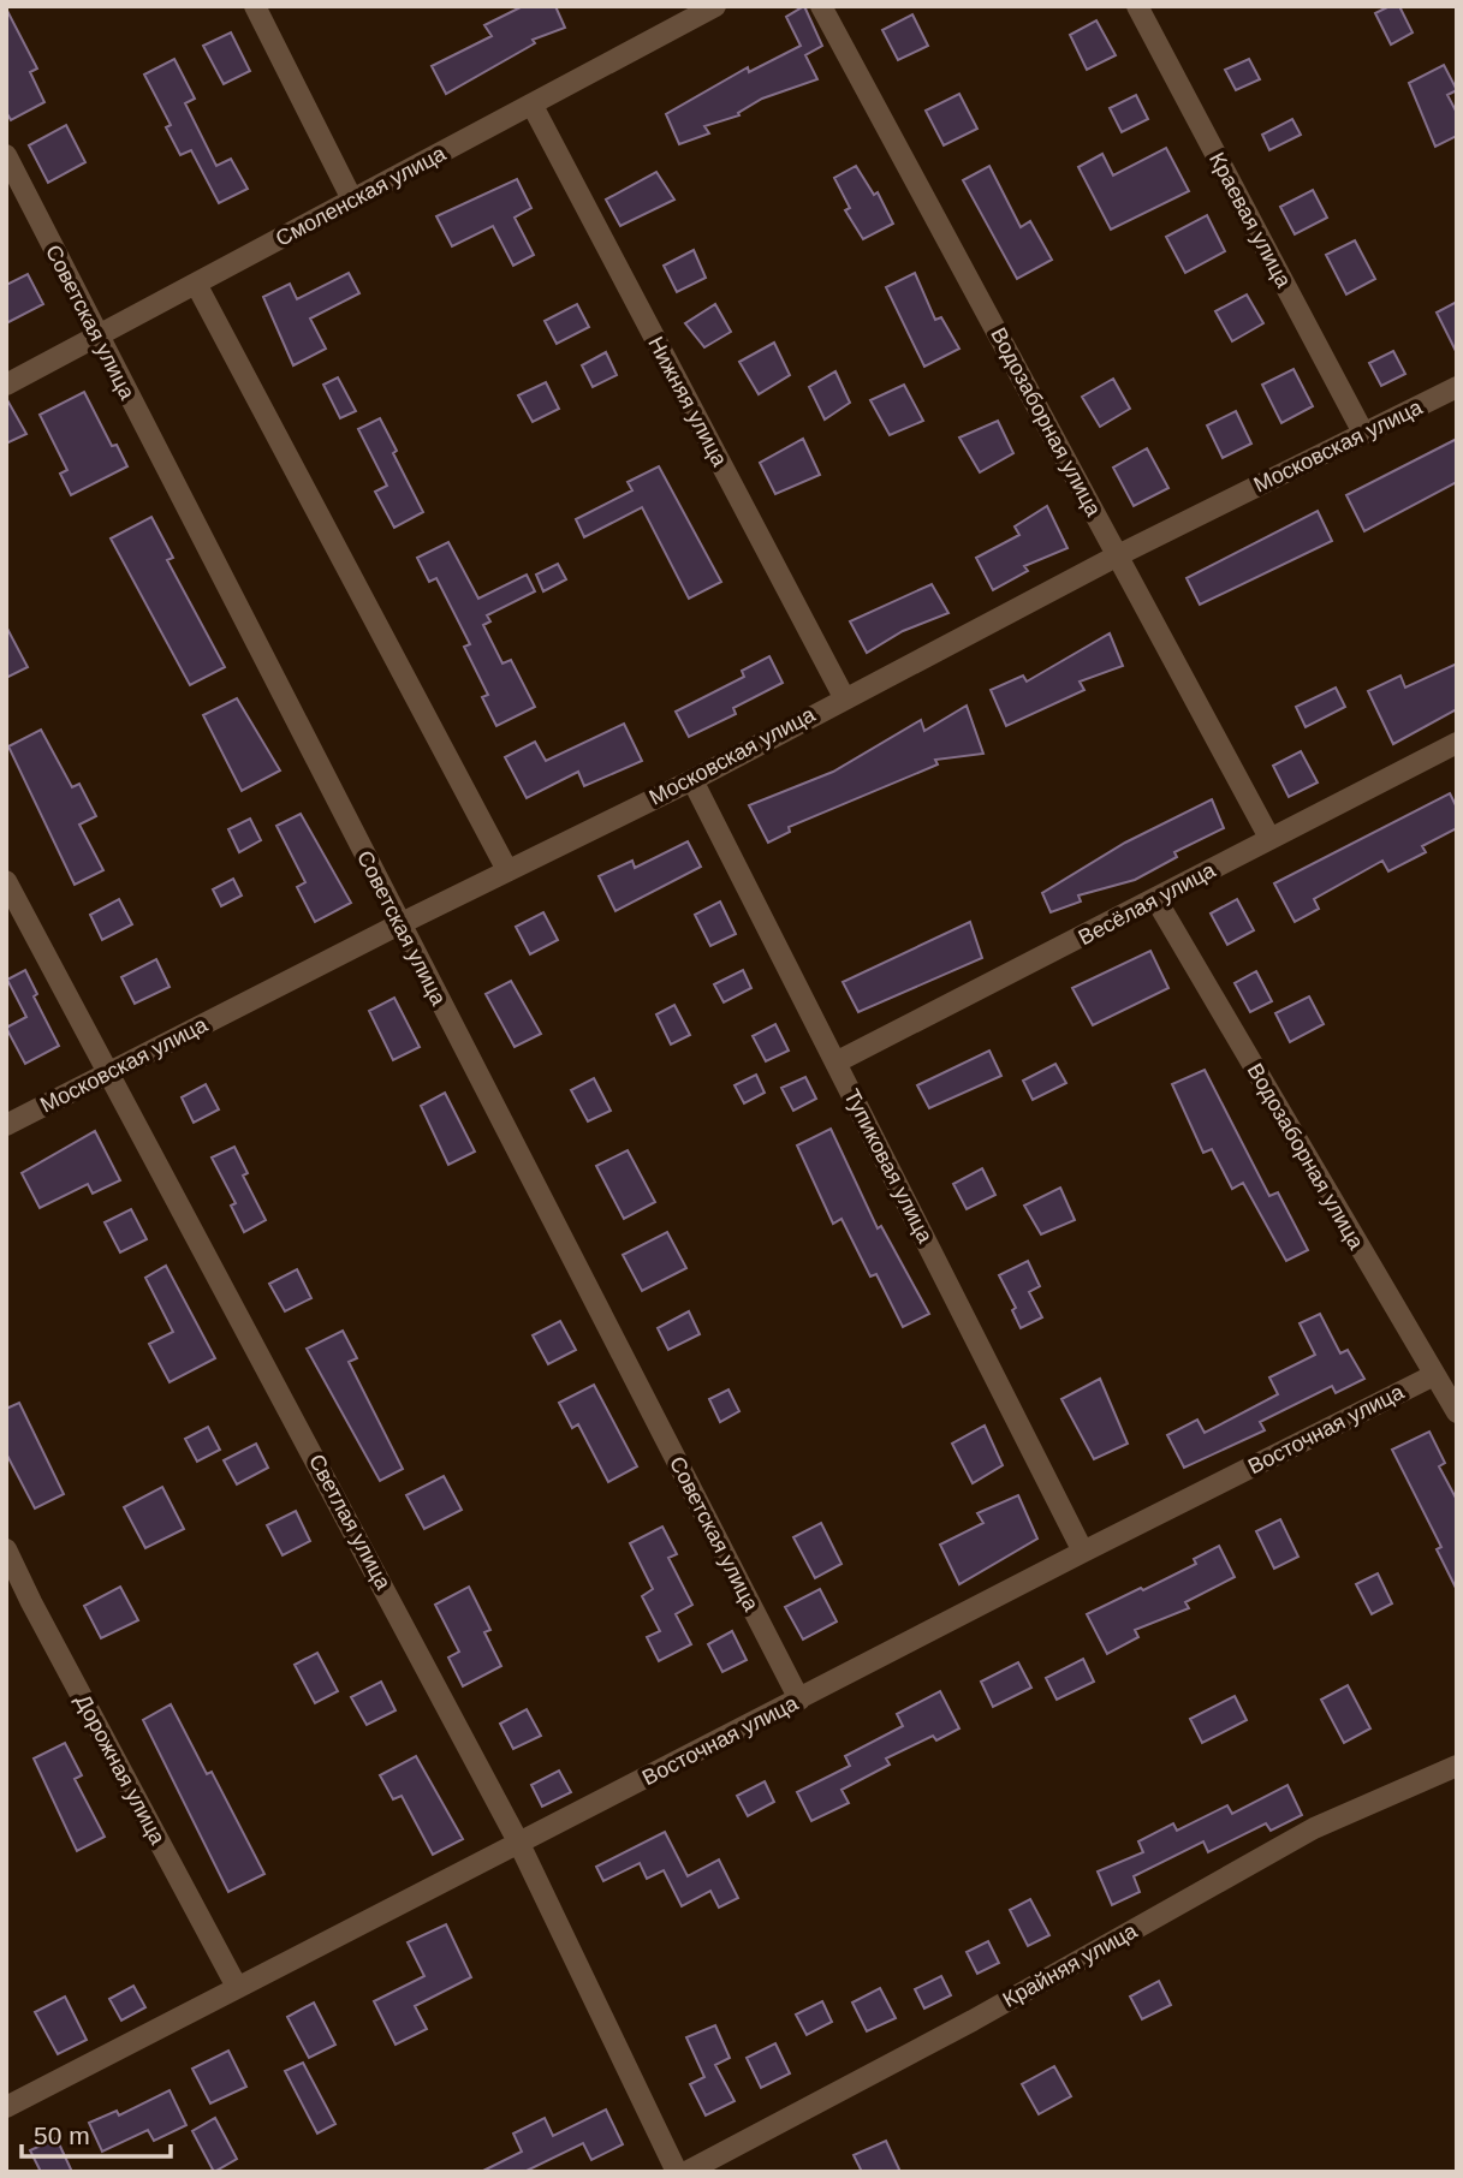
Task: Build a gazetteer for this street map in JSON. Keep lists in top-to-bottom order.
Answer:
{
  "streets": {
    "street": [
      "Смоленская улица",
      "Краевая улица",
      "Советская улица",
      "Нижняя улица",
      "Водозаборная улица",
      "Московская улица",
      "Весёлая улица",
      "Тупиковая улица",
      "Восточная улица",
      "Светлая улица",
      "Дорожная улица",
      "Крайняя улица"
    ]
  },
  "crossings": [
    ["Смоленская улица", "Советская улица"],
    ["Смоленская улица", "Нижняя улица"],
    ["Краевая улица", "Московская улица"],
    ["Советская улица", "Московская улица"],
    ["Советская улица", "Восточная улица"],
    ["Нижняя улица", "Московская улица"],
    ["Водозаборная улица", "Московская улица"],
    ["Водозаборная улица", "Весёлая улица"],
    ["Водозаборная улица", "Восточная улица"],
    ["Московская улица", "Тупиковая улица"],
    ["Московская улица", "Светлая улица"],
    ["Весёлая улица", "Тупиковая улица"],
    ["Тупиковая улица", "Восточная улица"],
    ["Восточная улица", "Светлая улица"],
    ["Восточная улица", "Дорожная улица"]
  ],
  "scale_bar": "50 m"
}
